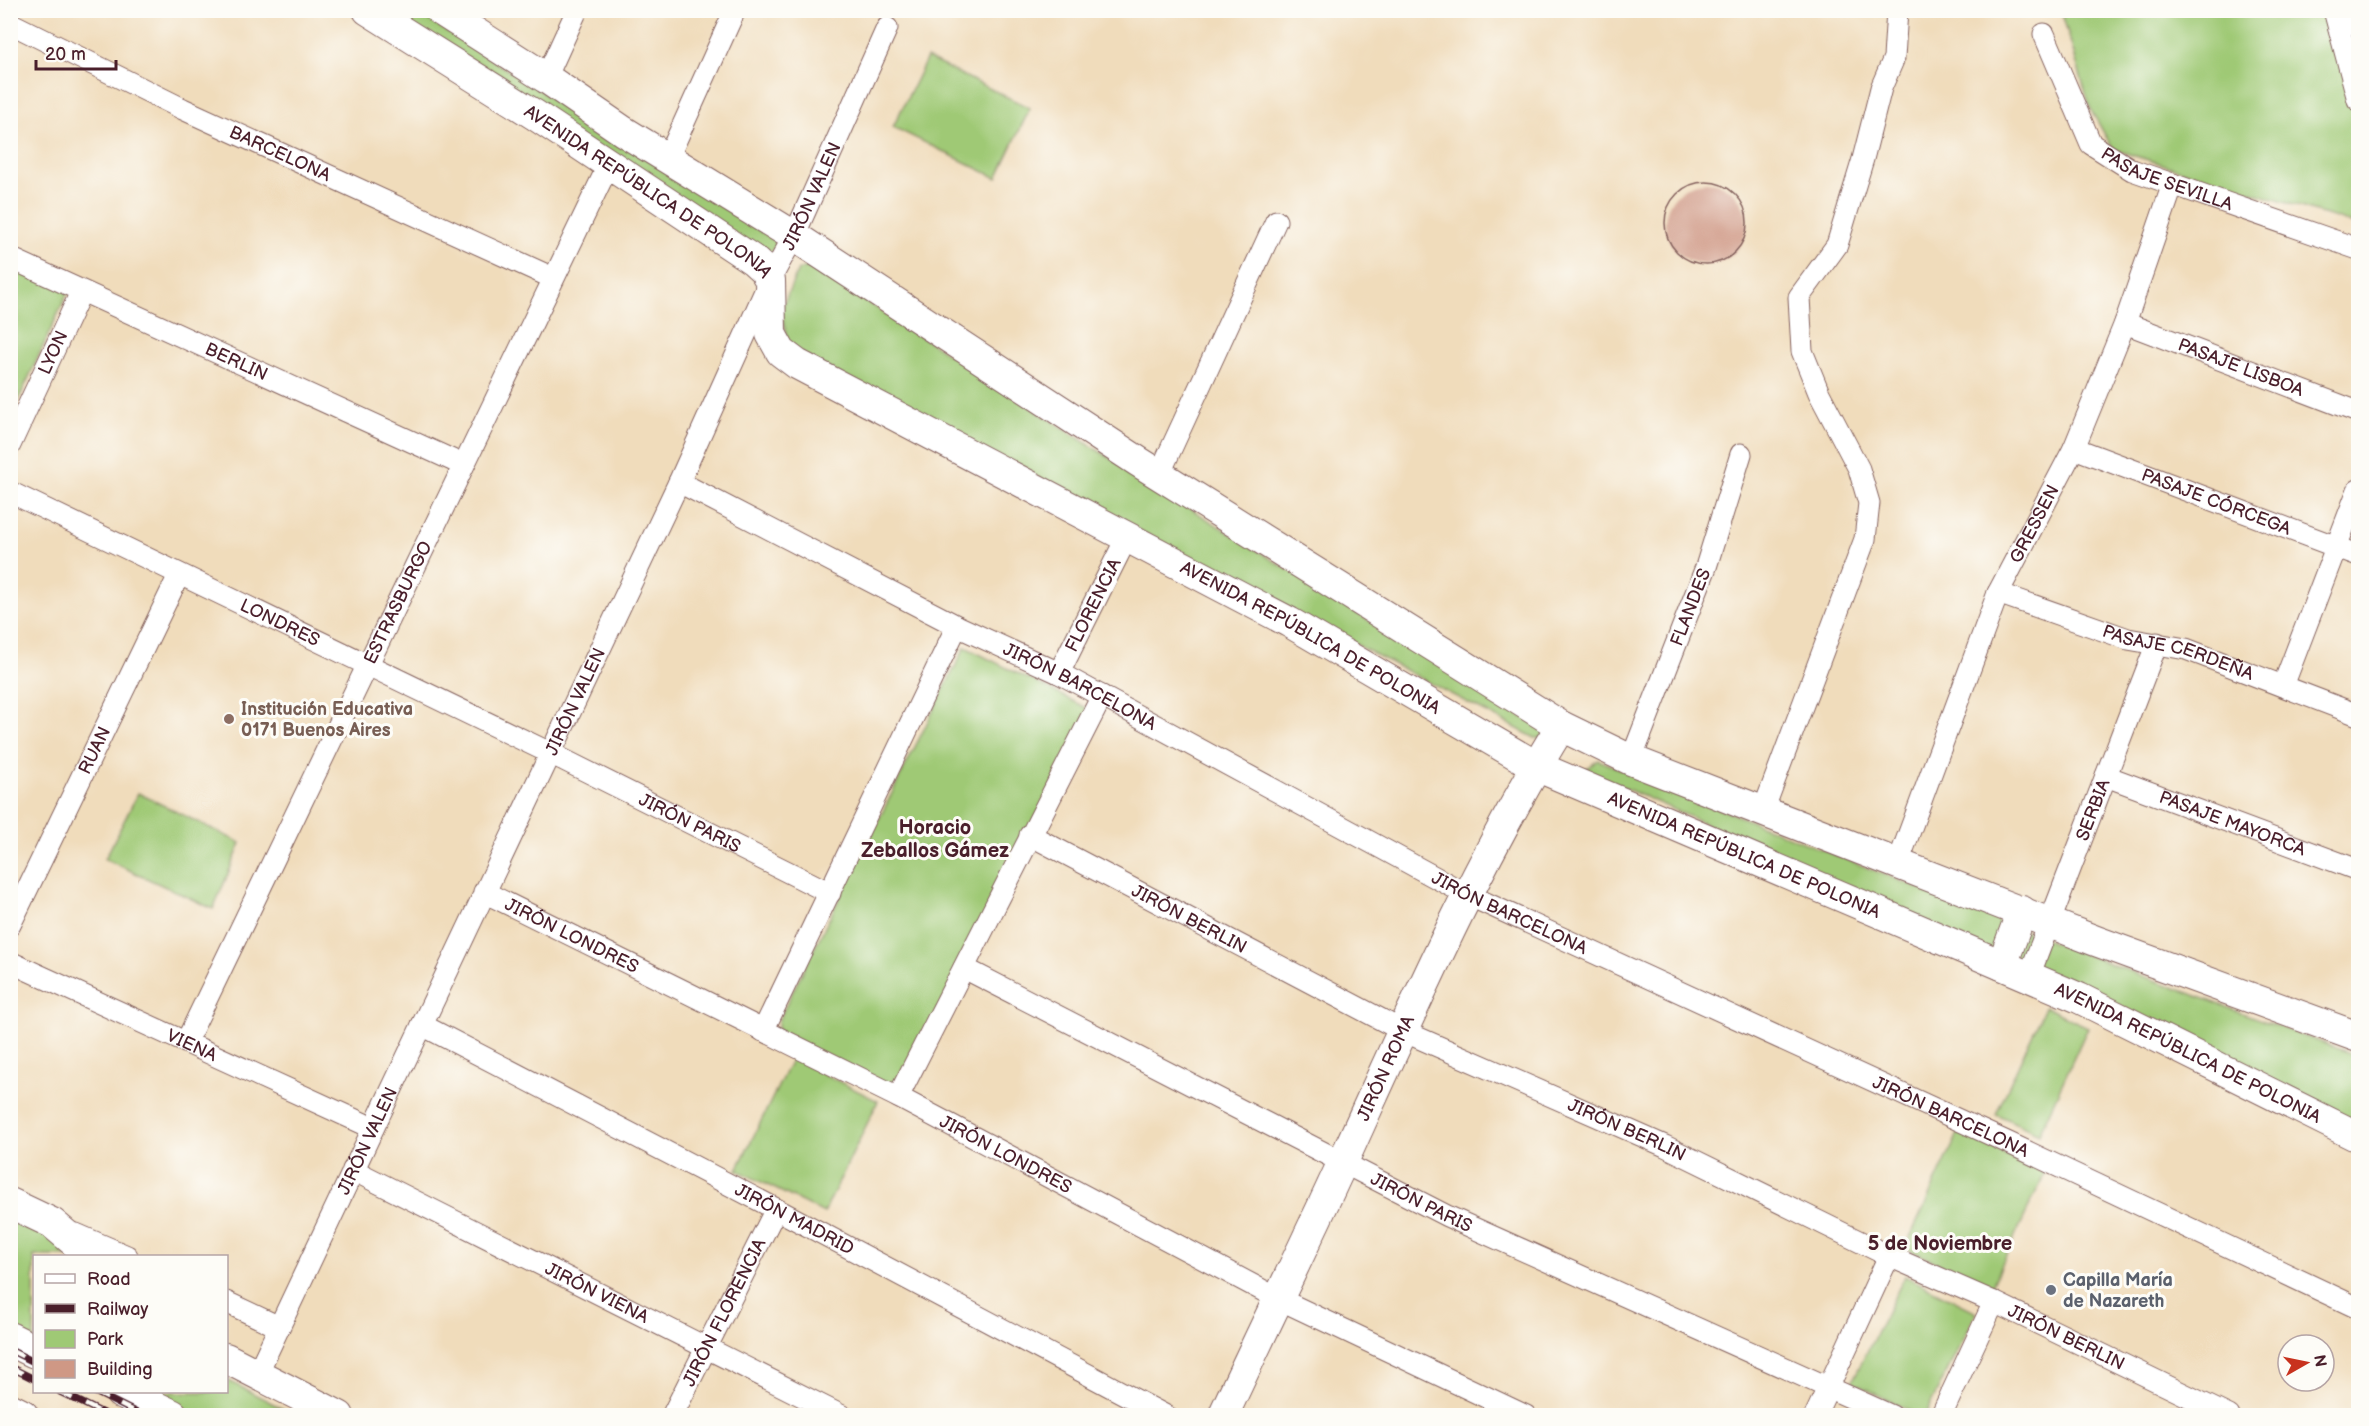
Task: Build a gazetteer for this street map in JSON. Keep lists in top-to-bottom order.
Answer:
{
  "streets": {
    "main road": ["AVENIDA REPÚBLICA DE POLONIA", "JIRÓN ROMA"],
    "street": [
      "BARCELONA",
      "PASAJE SEVILLA",
      "JIRÓN VALEN",
      "LYON",
      "BERLIN",
      "PASAJE LISBOA",
      "PASAJE CÓRCEGA",
      "GRESSEN",
      "ESTRASBURGO",
      "FLORENCIA",
      "FLANDES",
      "LONDRES",
      "PASAJE CERDEÑA",
      "JIRÓN BARCELONA",
      "RUAN",
      "SERBIA",
      "JIRÓN PARIS",
      "PASAJE MAYORCA",
      "JIRÓN BERLIN",
      "JIRÓN LONDRES",
      "VIENA",
      "JIRÓN MADRID",
      "JIRÓN VIENA",
      "JIRÓN FLORENCIA"
    ]
  },
  "crossings": [
    ["BARCELONA", "ESTRASBURGO"],
    ["PASAJE SEVILLA", "GRESSEN"],
    ["AVENIDA REPÚBLICA DE POLONIA", "JIRÓN VALEN"],
    ["AVENIDA REPÚBLICA DE POLONIA", "GRESSEN"],
    ["AVENIDA REPÚBLICA DE POLONIA", "ESTRASBURGO"],
    ["AVENIDA REPÚBLICA DE POLONIA", "FLORENCIA"],
    ["AVENIDA REPÚBLICA DE POLONIA", "FLANDES"],
    ["AVENIDA REPÚBLICA DE POLONIA", "SERBIA"],
    ["AVENIDA REPÚBLICA DE POLONIA", "JIRÓN ROMA"],
    ["JIRÓN VALEN", "LONDRES"],
    ["JIRÓN VALEN", "JIRÓN BARCELONA"],
    ["JIRÓN VALEN", "JIRÓN PARIS"],
    ["JIRÓN VALEN", "JIRÓN LONDRES"],
    ["JIRÓN VALEN", "VIENA"],
    ["JIRÓN VALEN", "JIRÓN MADRID"],
    ["JIRÓN VALEN", "JIRÓN VIENA"],
    ["LYON", "BERLIN"],
    ["BERLIN", "ESTRASBURGO"],
    ["PASAJE LISBOA", "GRESSEN"],
    ["PASAJE CÓRCEGA", "GRESSEN"],
    ["GRESSEN", "PASAJE CERDEÑA"],
    ["ESTRASBURGO", "LONDRES"],
    ["ESTRASBURGO", "VIENA"],
    ["FLORENCIA", "JIRÓN BARCELONA"],
    ["LONDRES", "RUAN"],
    ["LONDRES", "JIRÓN PARIS"],
    ["PASAJE CERDEÑA", "SERBIA"],
    ["JIRÓN BARCELONA", "JIRÓN ROMA"],
    ["SERBIA", "PASAJE MAYORCA"],
    ["JIRÓN PARIS", "JIRÓN ROMA"],
    ["JIRÓN BERLIN", "JIRÓN ROMA"],
    ["JIRÓN LONDRES", "JIRÓN ROMA"],
    ["JIRÓN MADRID", "JIRÓN FLORENCIA"],
    ["JIRÓN VIENA", "JIRÓN FLORENCIA"]
  ],
  "districts": ["Horacio Zeballos Gámez", "5 de Noviembre"],
  "places": ["Institución Educativa 0171 Buenos Aires", "Capilla María de Nazareth"],
  "legend": [
    "Road",
    "Railway",
    "Park",
    "Building"
  ],
  "scale_bar": "20 m",
  "north": "right"
}
